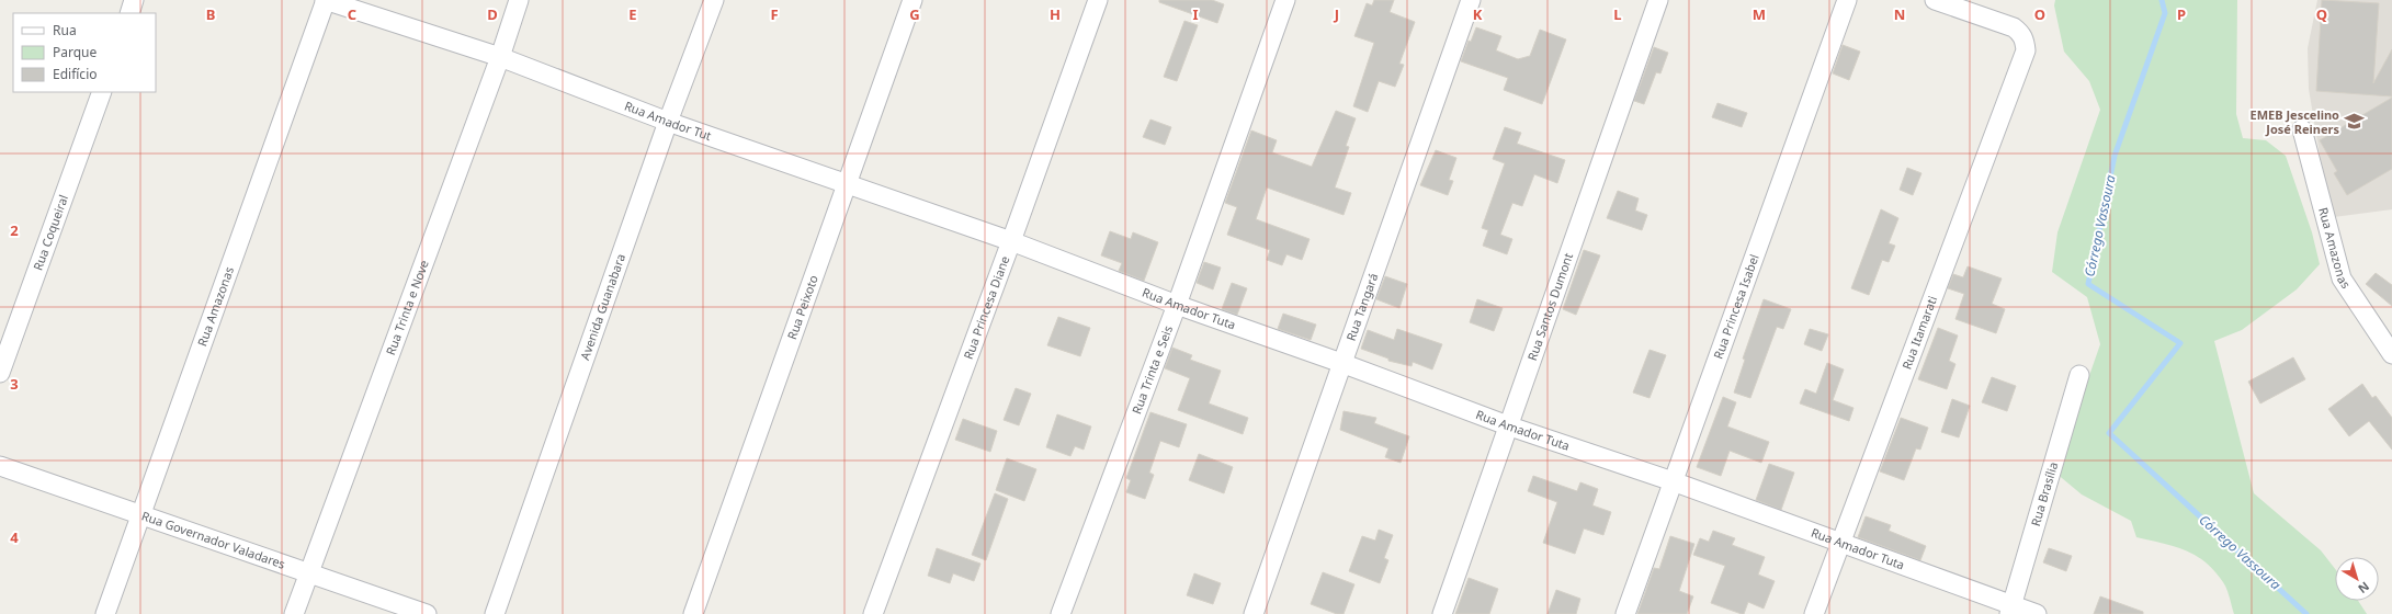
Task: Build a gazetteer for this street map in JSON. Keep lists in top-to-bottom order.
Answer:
{
  "streets": {
    "street": [
      "Rua Amador Tut",
      "Rua Coqueiral",
      "Rua Amazonas",
      "Rua Trinta e Nove",
      "Avenida Guanabara",
      "Rua Peixoto",
      "Rua Tangará",
      "Rua Santos Dumont",
      "Rua Princesa Isabel",
      "Rua Princesa Diane",
      "Rua Amador Tuta",
      "Rua Itamarati",
      "Rua Trinta e Seis",
      "Rua Brasília",
      "Rua Governador Valadares"
    ]
  },
  "crossings": [
    ["Rua Amador Tut", "Rua Amazonas"],
    ["Rua Amador Tut", "Rua Trinta e Nove"],
    ["Rua Amador Tut", "Avenida Guanabara"],
    ["Rua Amador Tut", "Rua Peixoto"],
    ["Rua Amador Tut", "Rua Princesa Diane"],
    ["Rua Amador Tut", "Rua Amador Tuta"],
    ["Rua Amazonas", "Rua Governador Valadares"],
    ["Rua Trinta e Nove", "Rua Governador Valadares"],
    ["Rua Tangará", "Rua Amador Tuta"],
    ["Rua Santos Dumont", "Rua Amador Tuta"],
    ["Rua Princesa Isabel", "Rua Amador Tuta"],
    ["Rua Princesa Diane", "Rua Amador Tuta"],
    ["Rua Amador Tuta", "Rua Itamarati"],
    ["Rua Amador Tuta", "Rua Trinta e Seis"],
    ["Rua Amador Tuta", "Rua Brasília"]
  ],
  "water": ["Córrego Vassoura"],
  "places": {
    "school or university": ["EMEB Jescelino José Reiners"]
  },
  "legend": ["Rua", "Parque", "Edifício"],
  "north": "bottom right",
  "grid": {
    "columns": [
      "B",
      "C",
      "D",
      "E",
      "F",
      "G",
      "H",
      "I",
      "J",
      "K",
      "L",
      "M",
      "N",
      "O",
      "P",
      "Q"
    ],
    "rows": ["2", "3", "4"]
  }
}
